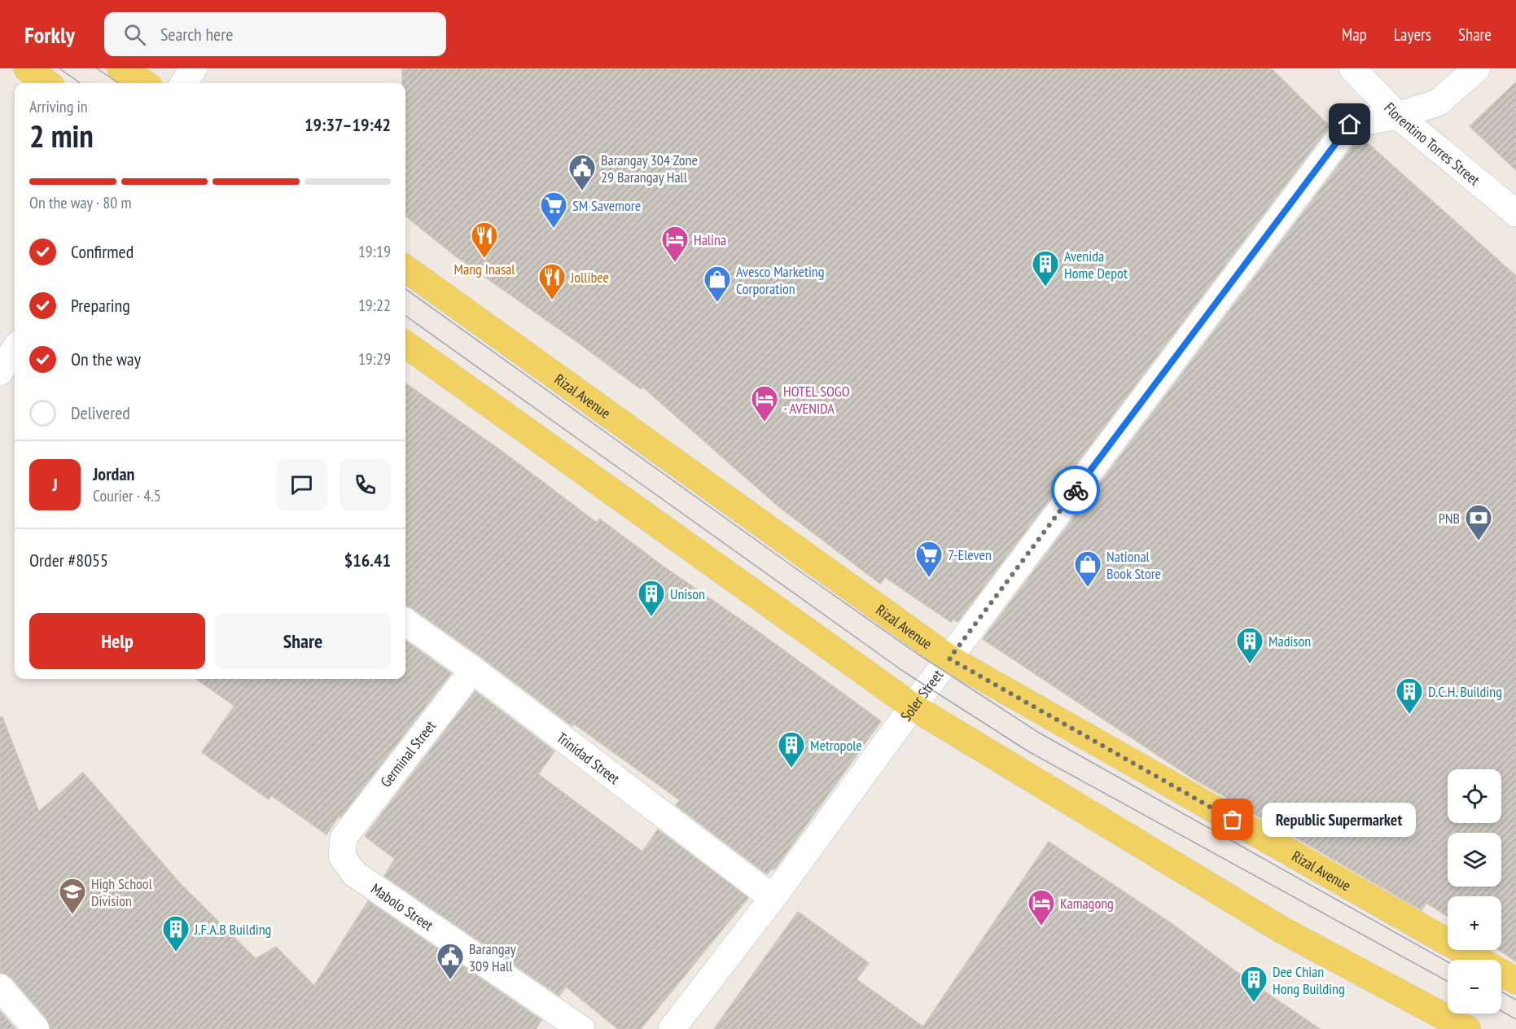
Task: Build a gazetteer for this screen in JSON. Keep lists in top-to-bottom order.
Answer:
{
  "streets": {
    "main road": ["Rizal Avenue"],
    "street": [
      "Florentino Torres Street",
      "Soler Street",
      "Germinal Street",
      "Trinidad Street",
      "Mabolo Street"
    ]
  },
  "crossings": [
    ["Florentino Torres Street", "Soler Street"],
    ["Rizal Avenue", "Soler Street"],
    ["Soler Street", "Trinidad Street"],
    ["Germinal Street", "Trinidad Street"],
    ["Germinal Street", "Mabolo Street"]
  ],
  "places": {
    "public building": ["Barangay 304 Zone 29 Barangay Hall", "Barangay 309 Hall"],
    "supermarket": ["SM Savemore", "7-Eleven"],
    "restaurant": ["Mang Inasal", "Jollibee"],
    "hotel": ["Halina", "HOTEL SOGO - AVENIDA", "Kamagong"],
    "building": [
      "Avenida Home Depot",
      "Unison",
      "Madison",
      "D.C.H. Building",
      "Metropole",
      "J.F.A.B Building",
      "Dee Chian Hong Building"
    ],
    "shop": ["Avesco Marketing Corporation", "National Book Store"],
    "bank": ["PNB"],
    "other": ["Republic Supermarket"],
    "school or university": ["High School Division"]
  },
  "page": {
    "header": "Forkly",
    "search": "Search here",
    "nav": ["Map", "Layers", "Share"],
    "heading": ["2 min", "Arriving in", "19:37–19:42"],
    "panel": [
      "Jordan",
      "Courier · 4.5",
      "Order #8055",
      "$16.41"
    ],
    "bar": "On the way · 80 m",
    "list": [
      ["Confirmed", "19:19"],
      ["Preparing", "19:22"],
      ["On the way", "19:29"],
      "Delivered"
    ],
    "round": "J",
    "buttons": ["Help", "Share"],
    "map_buttons": ["+", "−"],
    "bubble": "Republic Supermarket"
  }
}
